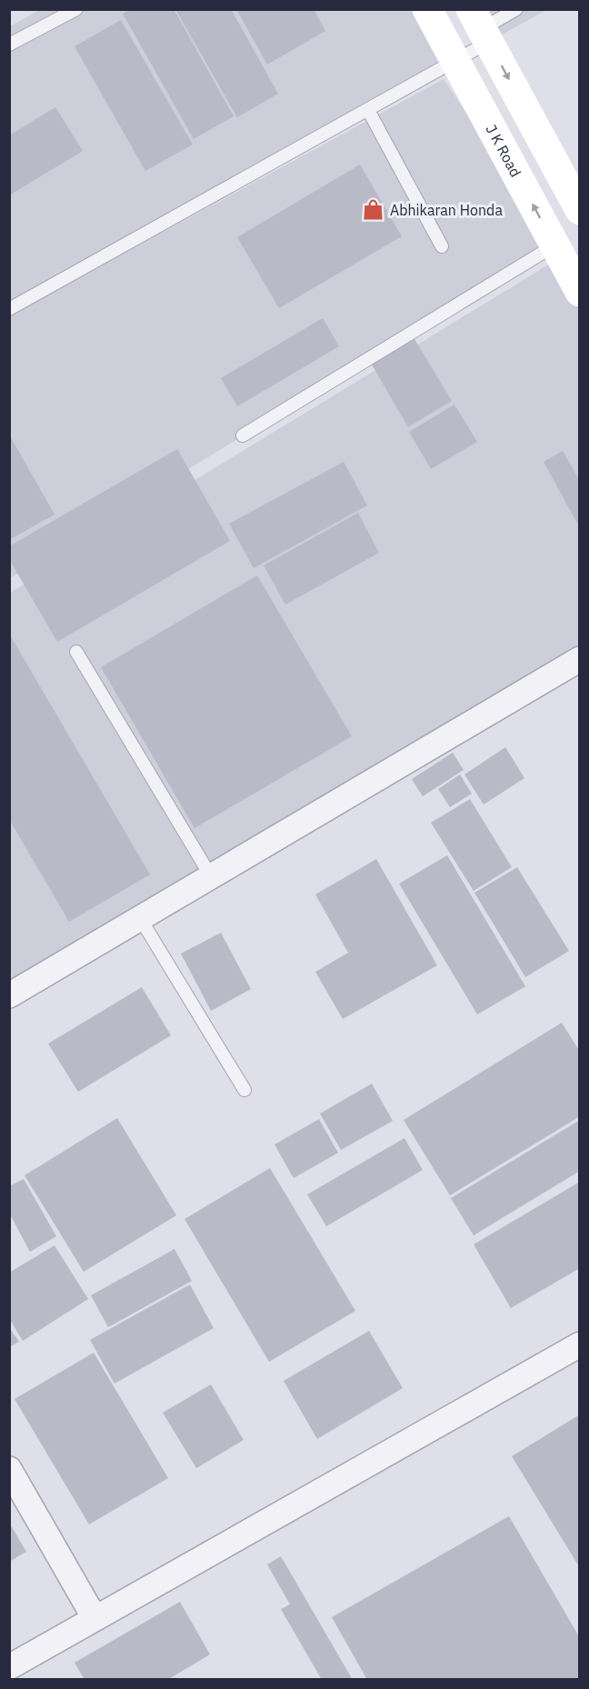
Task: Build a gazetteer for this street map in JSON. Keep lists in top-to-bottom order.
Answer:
{
  "streets": {
    "main road": ["J K Road"]
  },
  "places": {
    "shop": ["Abhikaran Honda"]
  }
}
